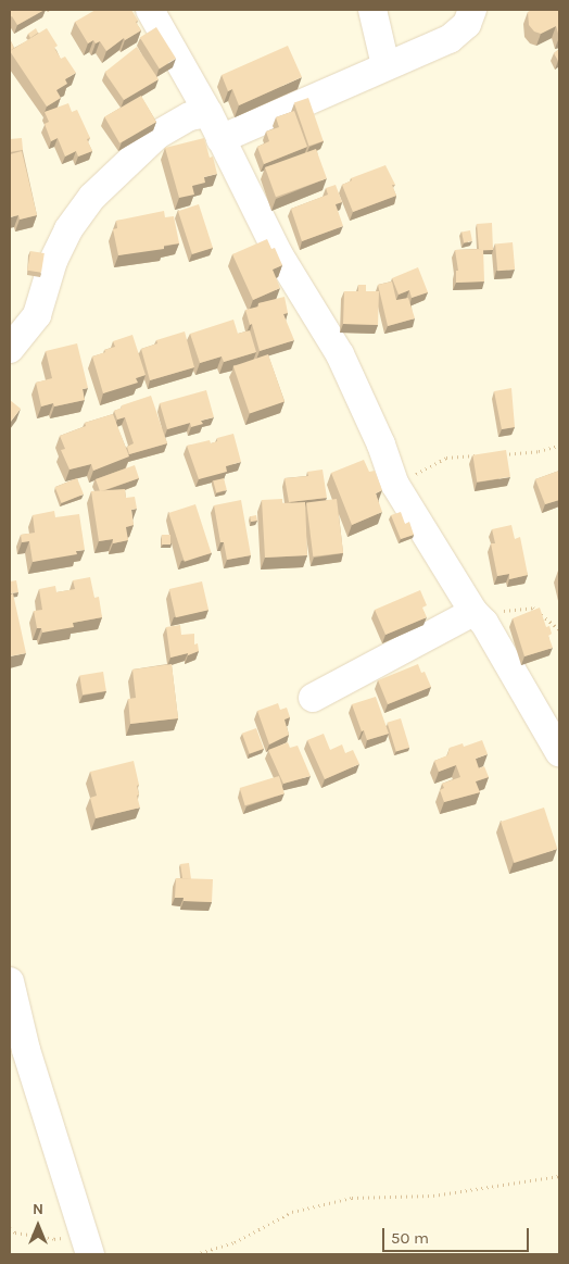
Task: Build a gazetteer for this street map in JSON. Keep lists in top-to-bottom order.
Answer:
{
  "scale_bar": "50 m",
  "north": "top"
}
